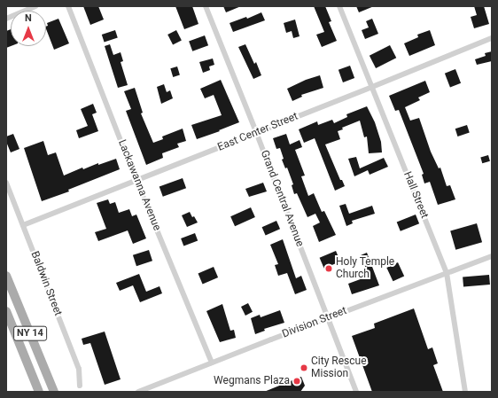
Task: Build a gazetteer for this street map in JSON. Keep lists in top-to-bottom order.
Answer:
{
  "streets": {
    "main road": ["NY 14"],
    "street": [
      "East Center Street",
      "Lackawanna Avenue",
      "Hall Street",
      "Grand Central Avenue",
      "Baldwin Street",
      "Division Street"
    ]
  },
  "crossings": [
    ["East Center Street", "Lackawanna Avenue"],
    ["East Center Street", "Hall Street"],
    ["East Center Street", "Grand Central Avenue"],
    ["East Center Street", "Baldwin Street"],
    ["Lackawanna Avenue", "Division Street"],
    ["Hall Street", "Division Street"],
    ["Grand Central Avenue", "Division Street"]
  ],
  "places": ["Holy Temple Church", "City Rescue Mission", "Wegmans Plaza"],
  "north": "top"
}
